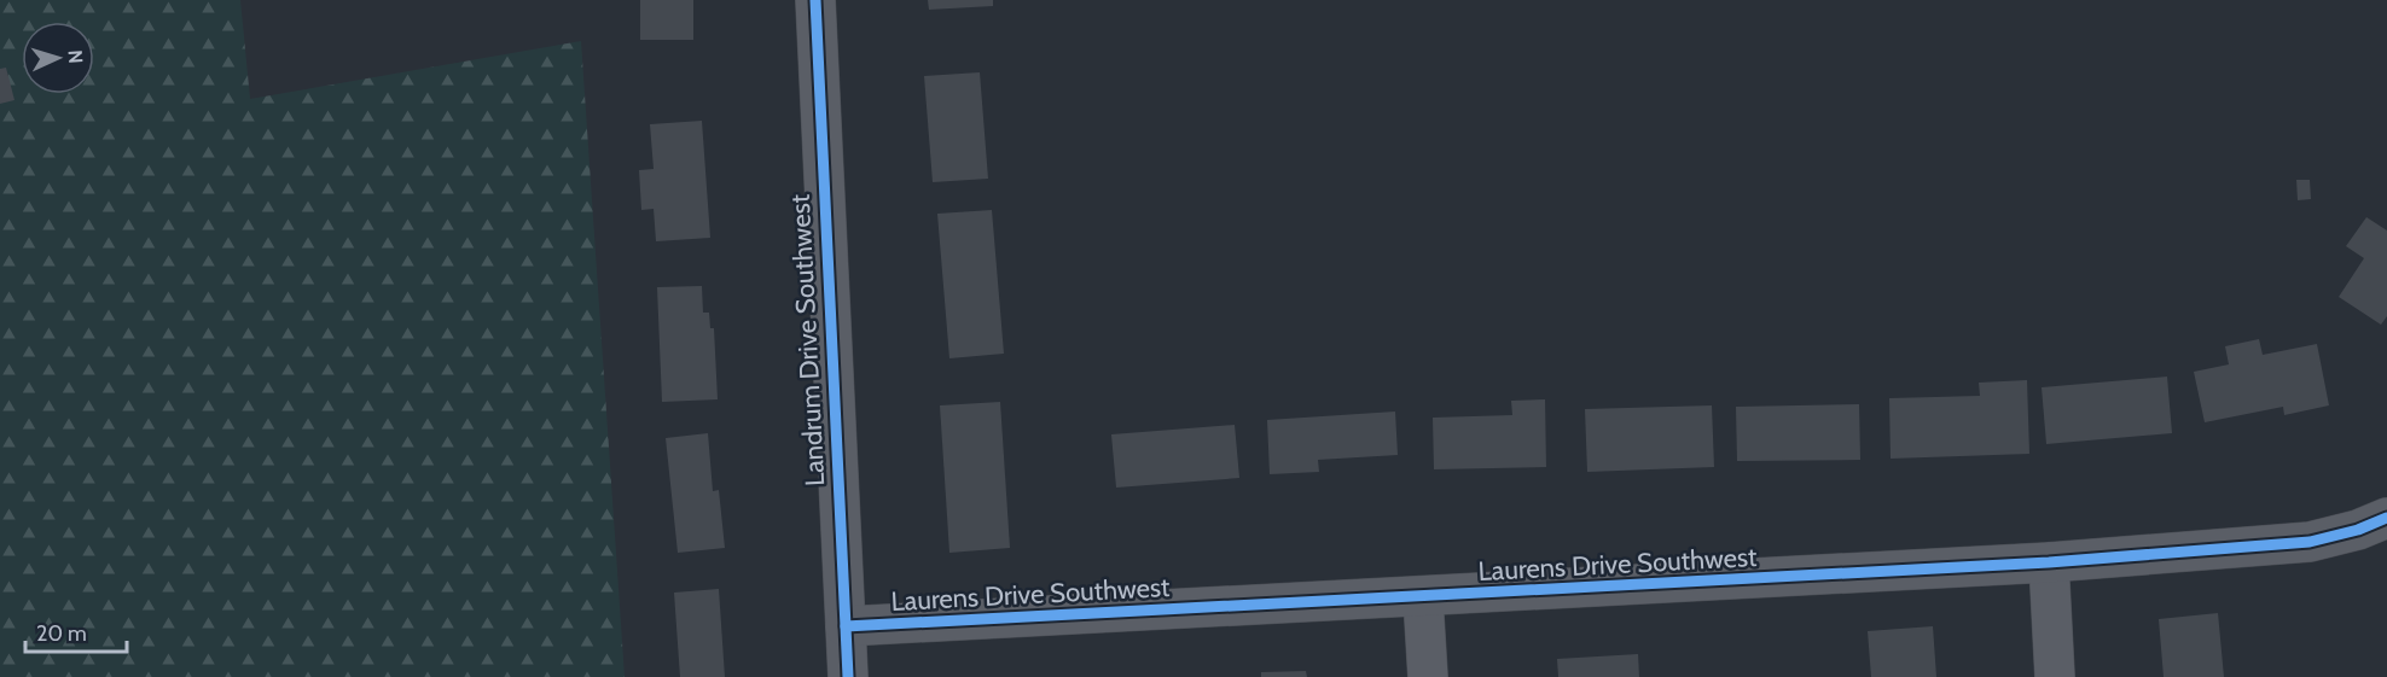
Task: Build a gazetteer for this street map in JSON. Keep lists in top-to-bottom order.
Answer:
{
  "streets": {
    "street": ["Landrum Drive Southwest", "Laurens Drive Southwest"]
  },
  "crossings": [
    ["Landrum Drive Southwest", "Laurens Drive Southwest"]
  ],
  "scale_bar": "20 m",
  "north": "right"
}
